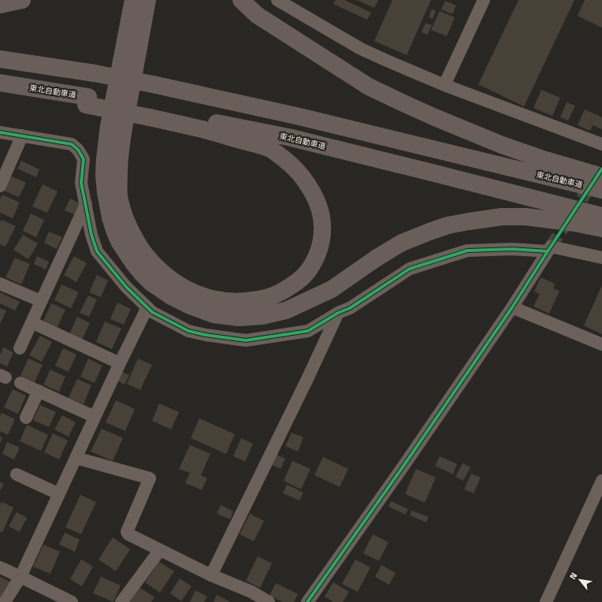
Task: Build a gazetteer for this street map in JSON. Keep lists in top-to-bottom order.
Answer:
{
  "streets": {
    "highway": ["東北自動車道"]
  },
  "north": "top left"
}
